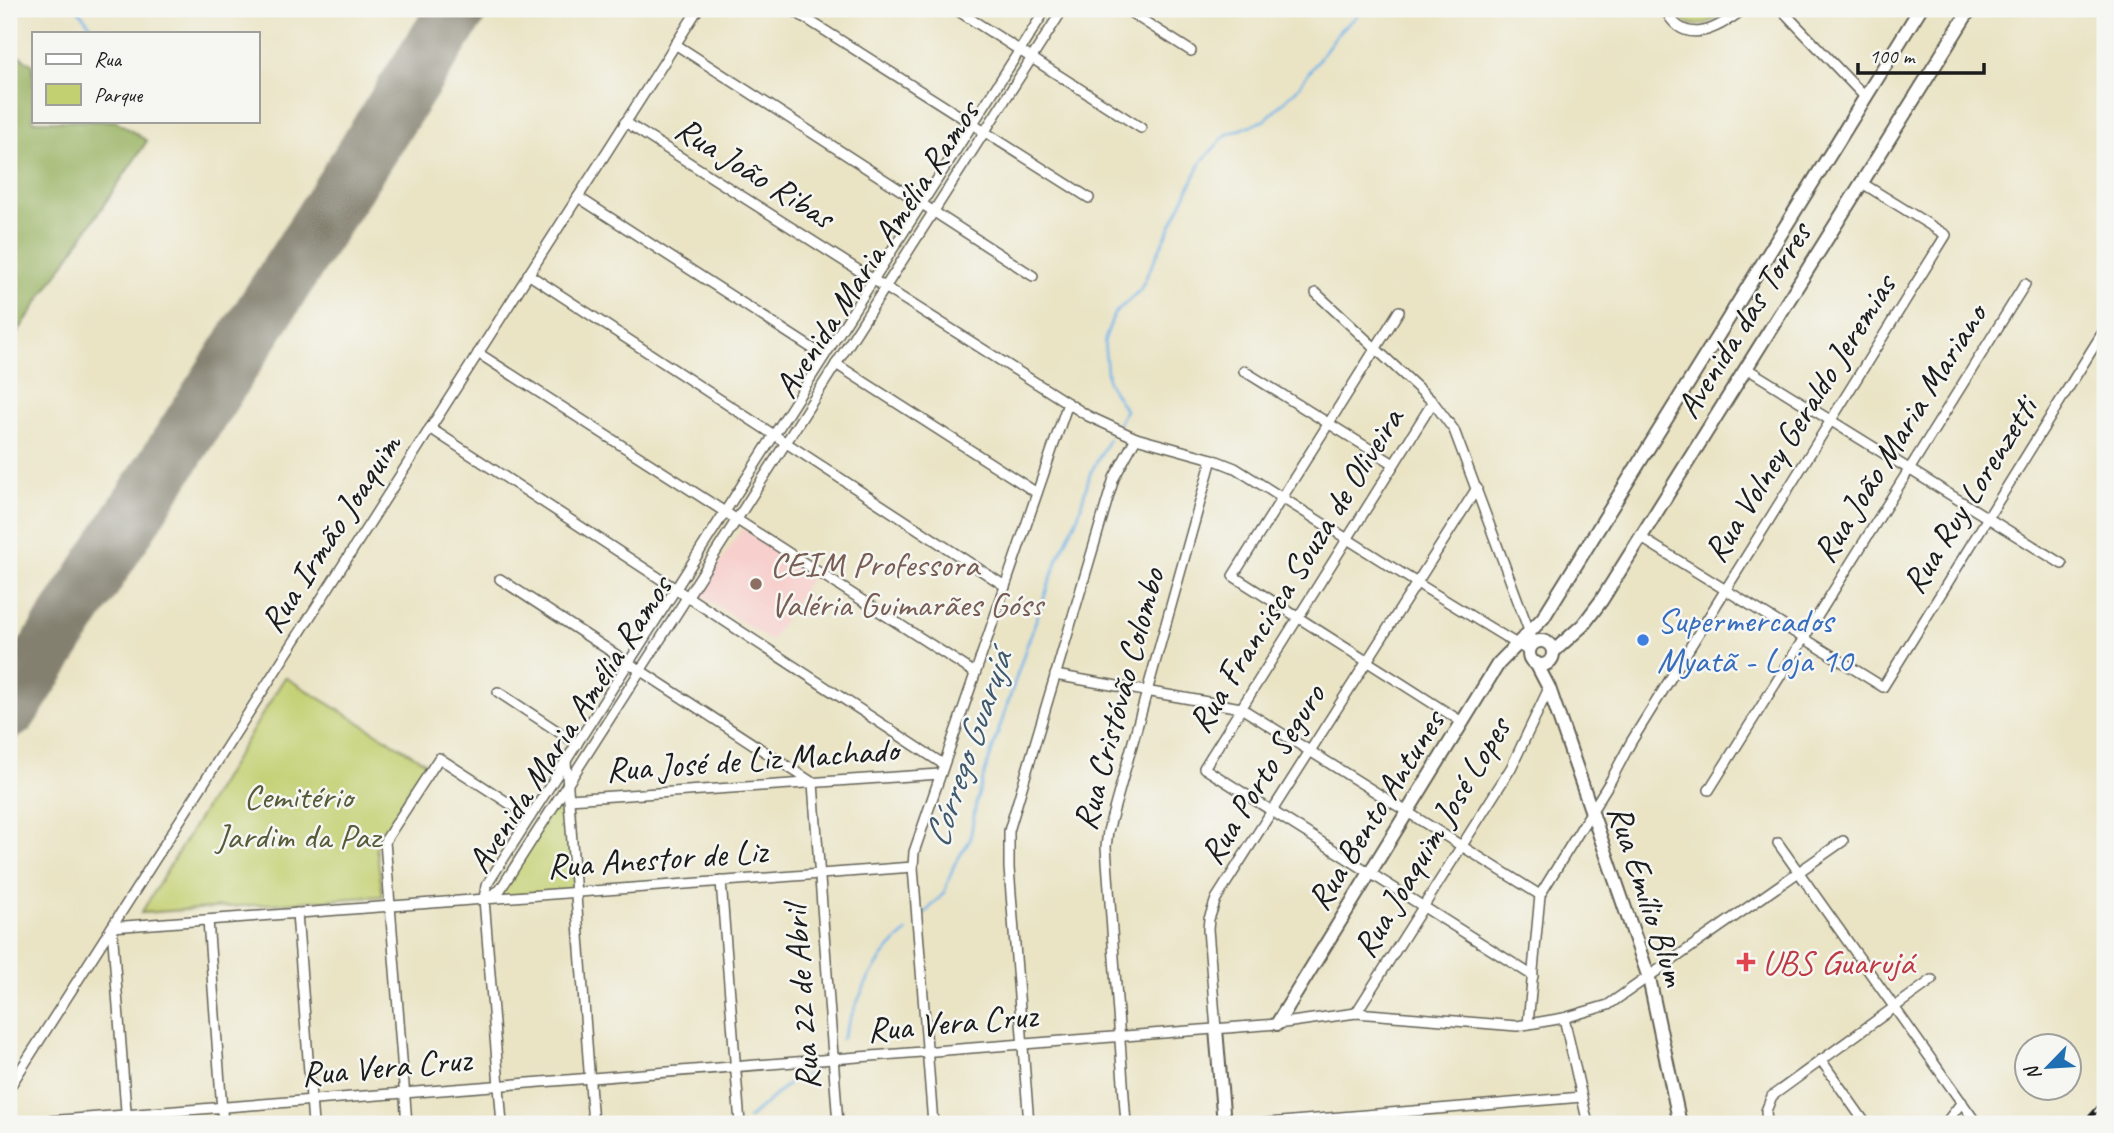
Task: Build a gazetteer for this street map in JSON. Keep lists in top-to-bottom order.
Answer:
{
  "streets": {
    "main road": [
      "Avenida das Torres",
      "Rua Porto Seguro",
      "Rua Bento Antunes",
      "Rua Emílio Blum"
    ],
    "street": [
      "Rua João Ribas",
      "Avenida Maria Amélia Ramos",
      "Rua Volney Geraldo Jeremias",
      "Rua João Maria Mariano",
      "Rua Ruy Lorenzetti",
      "Rua Irmão Joaquim",
      "Rua Francisca Souza de Oliveira",
      "Rua Cristóvão Colombo",
      "Rua José de Liz Machado",
      "Rua Joaquim José Lopes",
      "Rua Anestor de Liz",
      "Rua 22 de Abril",
      "Rua Vera Cruz"
    ]
  },
  "crossings": [
    ["Rua João Ribas", "Avenida Maria Amélia Ramos"],
    ["Rua João Ribas", "Avenida das Torres"],
    ["Rua João Ribas", "Rua Irmão Joaquim"],
    ["Rua João Ribas", "Rua Francisca Souza de Oliveira"],
    ["Rua João Ribas", "Rua Cristóvão Colombo"],
    ["Rua João Ribas", "Rua Porto Seguro"],
    ["Rua João Ribas", "Rua Bento Antunes"],
    ["Rua João Ribas", "Rua Emílio Blum"],
    ["Avenida Maria Amélia Ramos", "Rua Anestor de Liz"],
    ["Avenida das Torres", "Rua Volney Geraldo Jeremias"],
    ["Avenida das Torres", "Rua Bento Antunes"],
    ["Avenida das Torres", "Rua Emílio Blum"],
    ["Rua Volney Geraldo Jeremias", "Rua Emílio Blum"],
    ["Rua João Maria Mariano", "Rua Ruy Lorenzetti"],
    ["Rua Irmão Joaquim", "Rua Anestor de Liz"],
    ["Rua Francisca Souza de Oliveira", "Rua Porto Seguro"],
    ["Rua Francisca Souza de Oliveira", "Rua Emílio Blum"],
    ["Rua Cristóvão Colombo", "Rua Vera Cruz"],
    ["Rua José de Liz Machado", "Rua 22 de Abril"],
    ["Rua Porto Seguro", "Rua Emílio Blum"],
    ["Rua Porto Seguro", "Rua Vera Cruz"],
    ["Rua Bento Antunes", "Rua Emílio Blum"],
    ["Rua Bento Antunes", "Rua Vera Cruz"],
    ["Rua Joaquim José Lopes", "Rua Emílio Blum"],
    ["Rua Joaquim José Lopes", "Rua Vera Cruz"],
    ["Rua Anestor de Liz", "Rua 22 de Abril"],
    ["Rua Emílio Blum", "Rua Vera Cruz"],
    ["Rua 22 de Abril", "Rua Vera Cruz"]
  ],
  "water": ["Córrego Guarujá"],
  "parks": ["Cemitério Jardim da Paz"],
  "places": {
    "other": ["CEIM Professora Valéria Guimarães Góss", "Supermercados Myatã - Loja 10"],
    "health": ["UBS Guarujá"]
  },
  "legend": ["Rua", "Parque"],
  "scale_bar": "100 m",
  "north": "bottom left"
}
